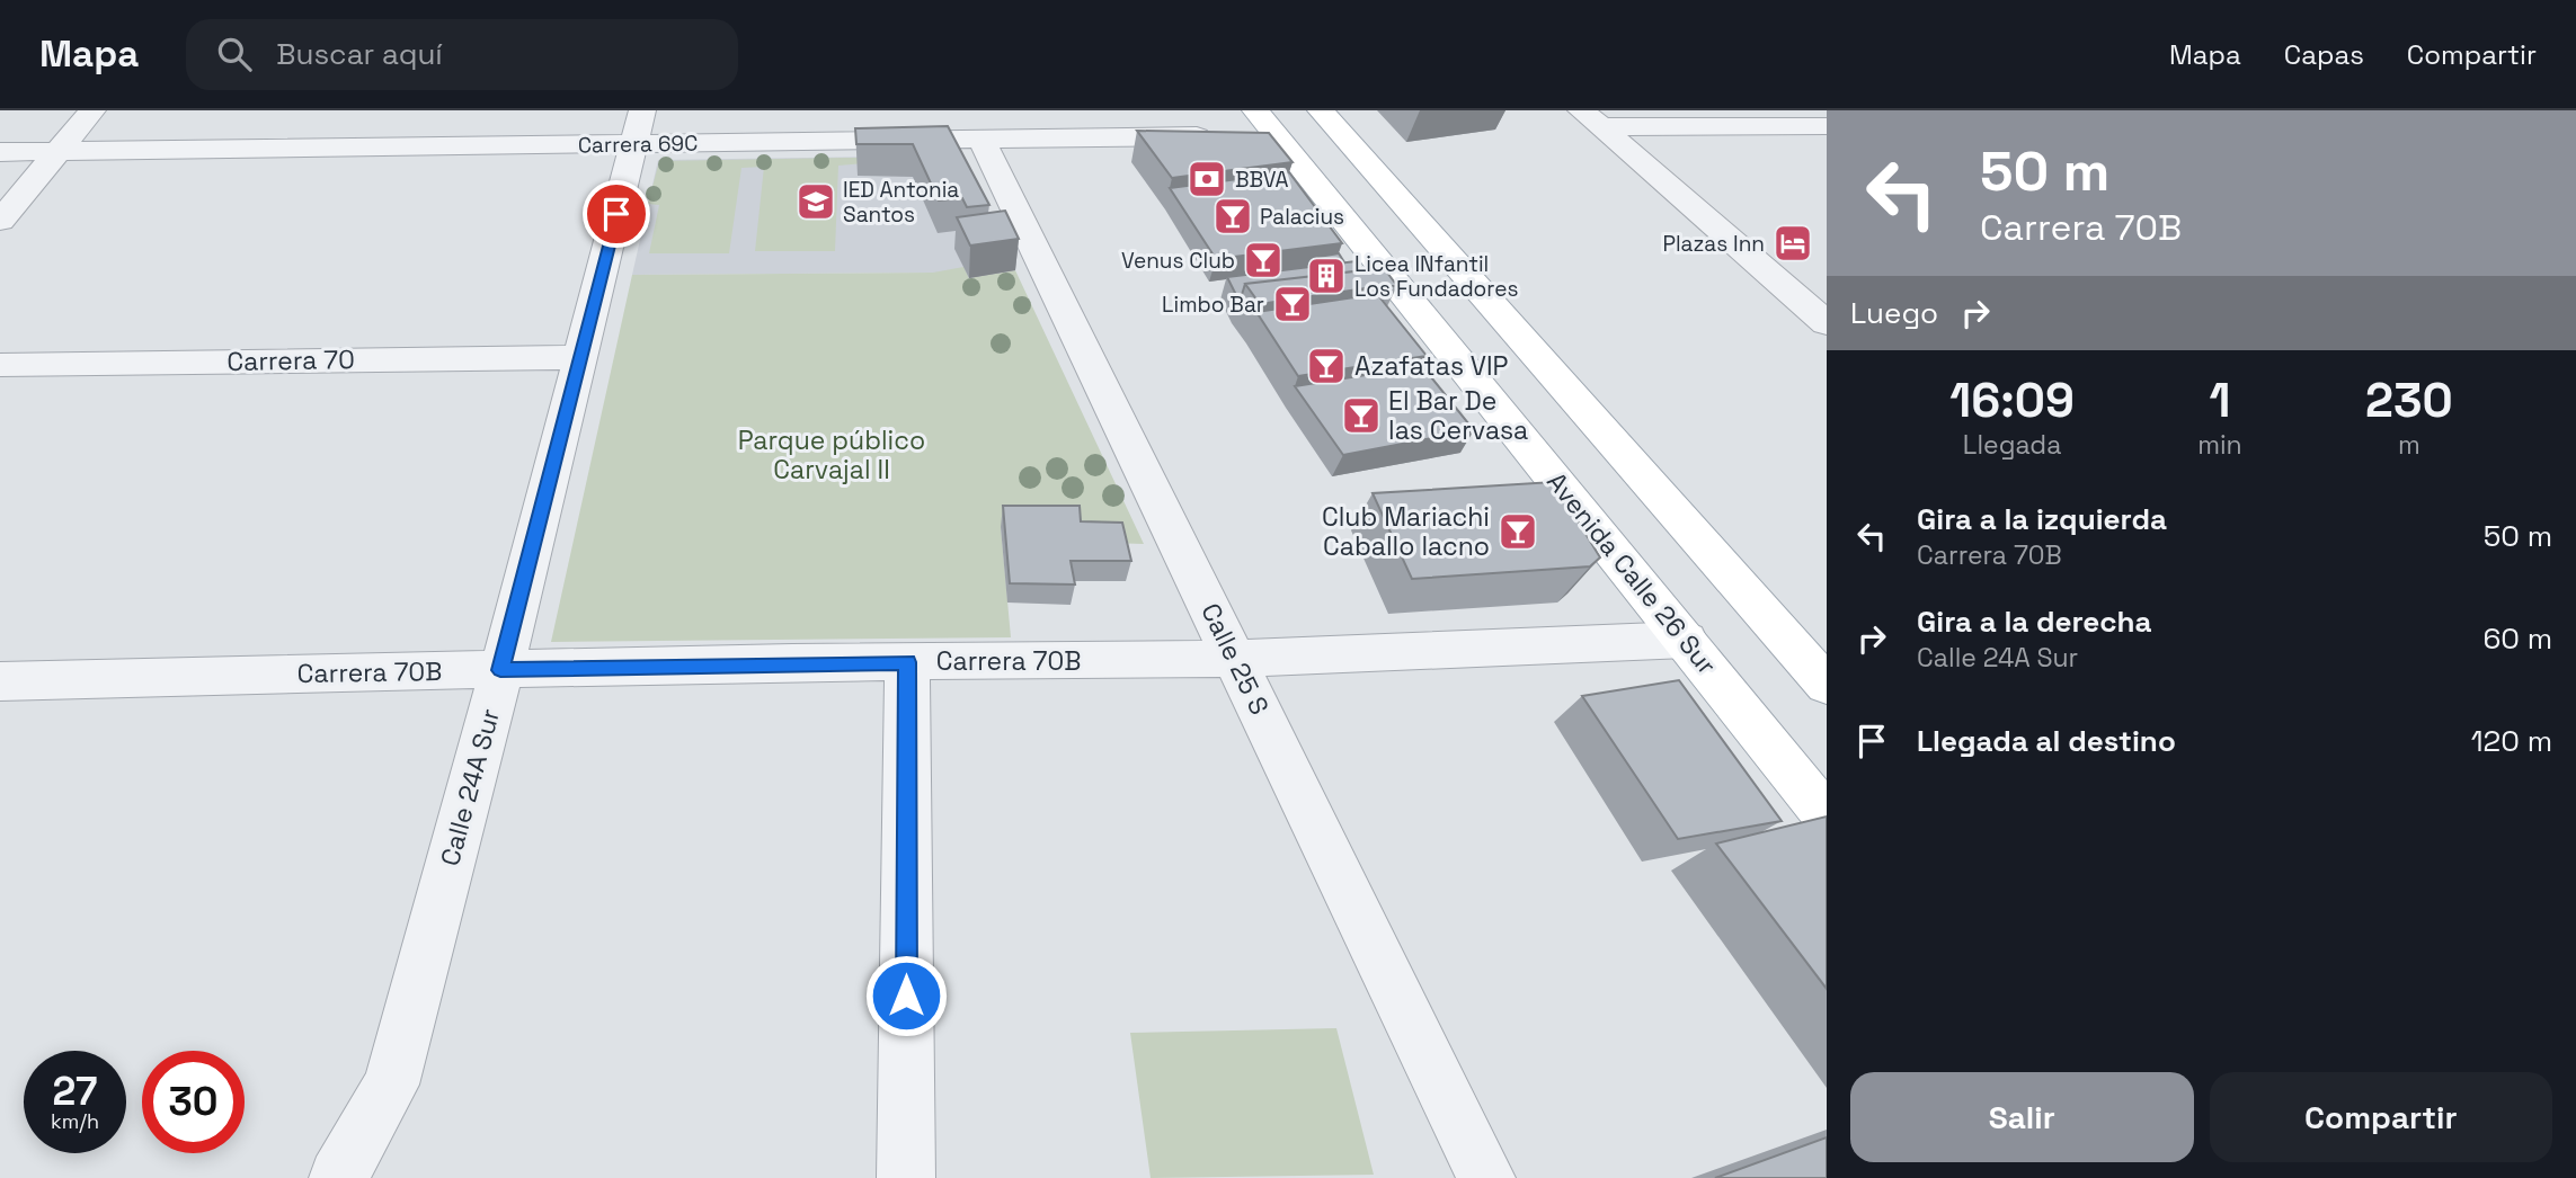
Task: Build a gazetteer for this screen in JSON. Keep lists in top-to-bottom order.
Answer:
{
  "streets": {
    "main road": ["Avenida Calle 26 Sur"],
    "street": [
      "Carrera 69C",
      "Carrera 70",
      "Calle 25 S",
      "Carrera 70B",
      "Calle 24A Sur"
    ]
  },
  "crossings": [
    ["Carrera 69C", "Avenida Calle 26 Sur"],
    ["Carrera 69C", "Calle 25 S"],
    ["Carrera 69C", "Calle 24A Sur"],
    ["Carrera 70", "Calle 24A Sur"],
    ["Avenida Calle 26 Sur", "Carrera 70B"],
    ["Calle 25 S", "Carrera 70B"],
    ["Carrera 70B", "Calle 24A Sur"]
  ],
  "parks": ["Parque público Carvajal II"],
  "places": {
    "bank": ["BBVA"],
    "school or university": ["IED Antonia Santos"],
    "bar": [
      "Palacius",
      "Venus Club",
      "Limbo Bar",
      "Azafatas VIP",
      "El Bar De las Cervasa",
      "Club Mariachi Caballo lacno"
    ],
    "hotel": ["Plazas Inn"],
    "building": ["Licea INfantil Los Fundadores"]
  },
  "page": {
    "header": "Mapa",
    "search": "Buscar aquí",
    "nav": ["Mapa", "Capas", "Compartir"],
    "turn": ["50 m", "Carrera 70B"],
    "then": "Luego",
    "eta": [
      "16:09",
      "Llegada",
      "1",
      "min",
      "230",
      "m"
    ],
    "list": [
      {
        "name": "Gira a la izquierda",
        "note": "Carrera 70B",
        "value": "50 m"
      },
      {
        "name": "Gira a la derecha",
        "note": "Calle 24A Sur",
        "value": "60 m"
      },
      {
        "name": "Llegada al destino",
        "value": "120 m"
      }
    ],
    "speed": "27 km/h",
    "limit": "30",
    "buttons": ["Salir", "Compartir"]
  }
}
